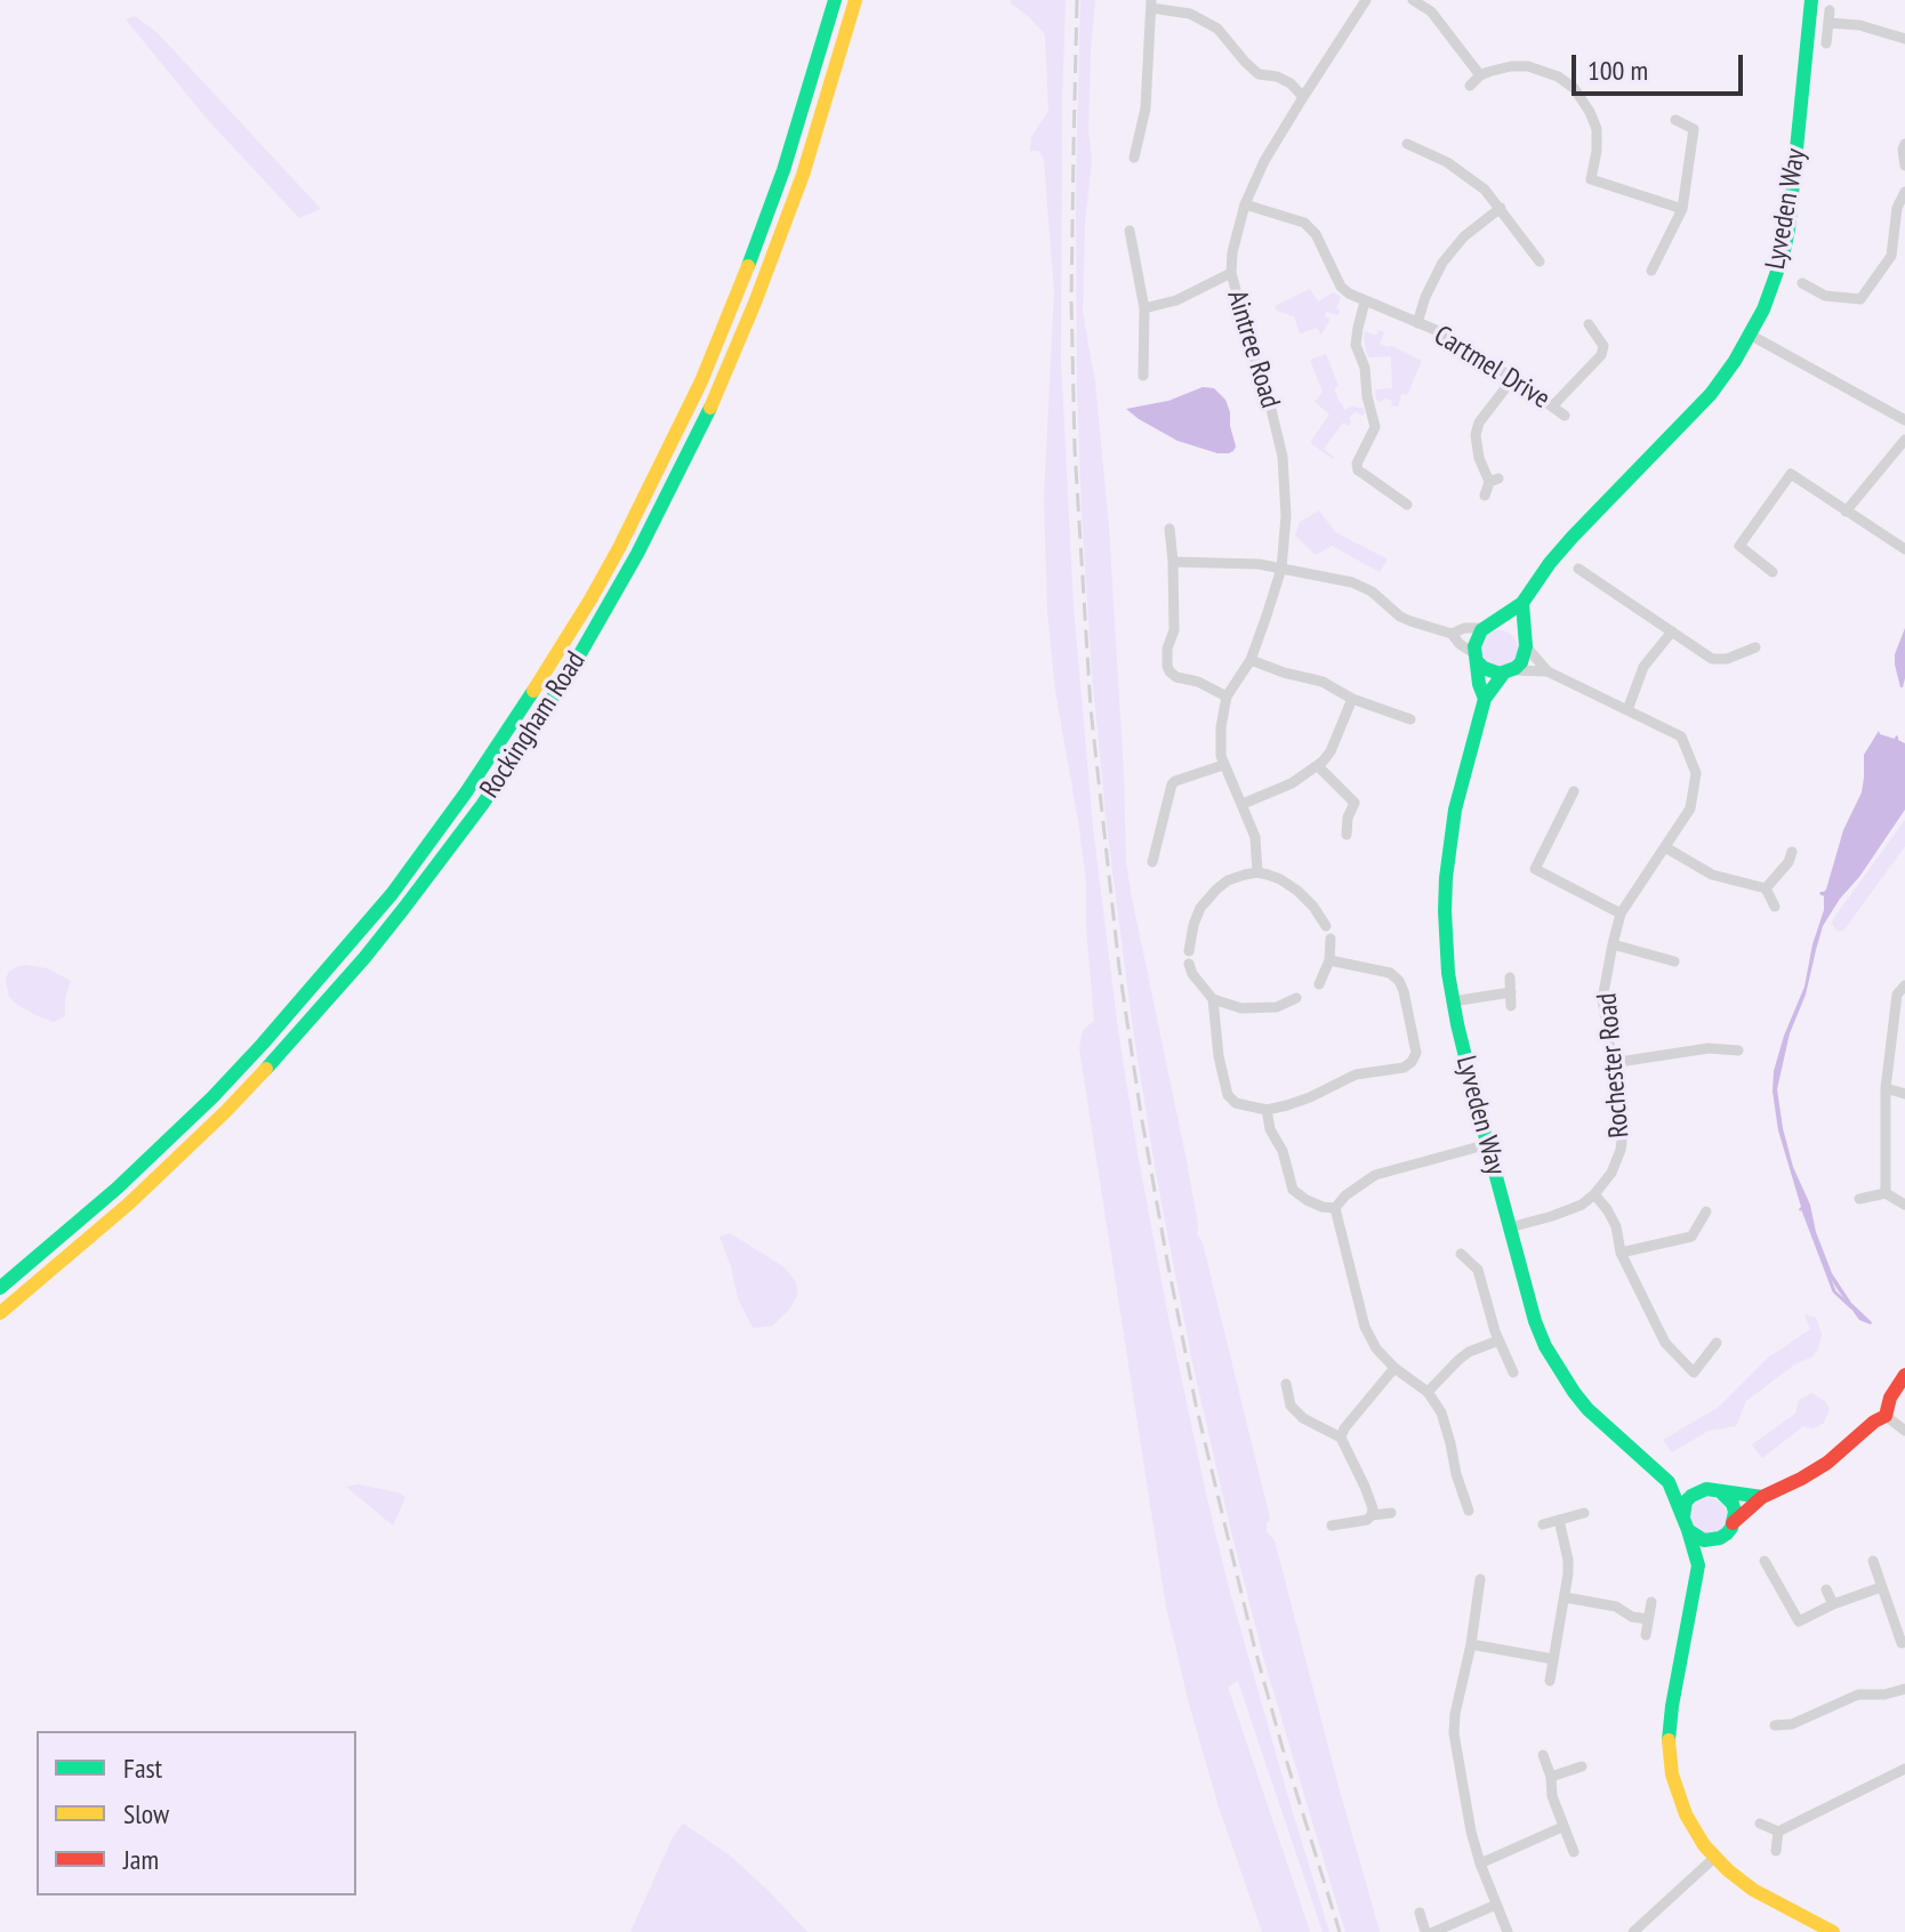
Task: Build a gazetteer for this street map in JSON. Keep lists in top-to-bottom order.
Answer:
{
  "streets": {
    "main road": ["Lyveden Way", "Rockingham Road"],
    "street": ["Aintree Road", "Cartmel Drive", "Rochester Road"]
  },
  "crossings": [
    ["Lyveden Way", "Rochester Road"],
    ["Aintree Road", "Cartmel Drive"]
  ],
  "legend": ["Fast", "Slow", "Jam"],
  "scale_bar": "100 m"
}
